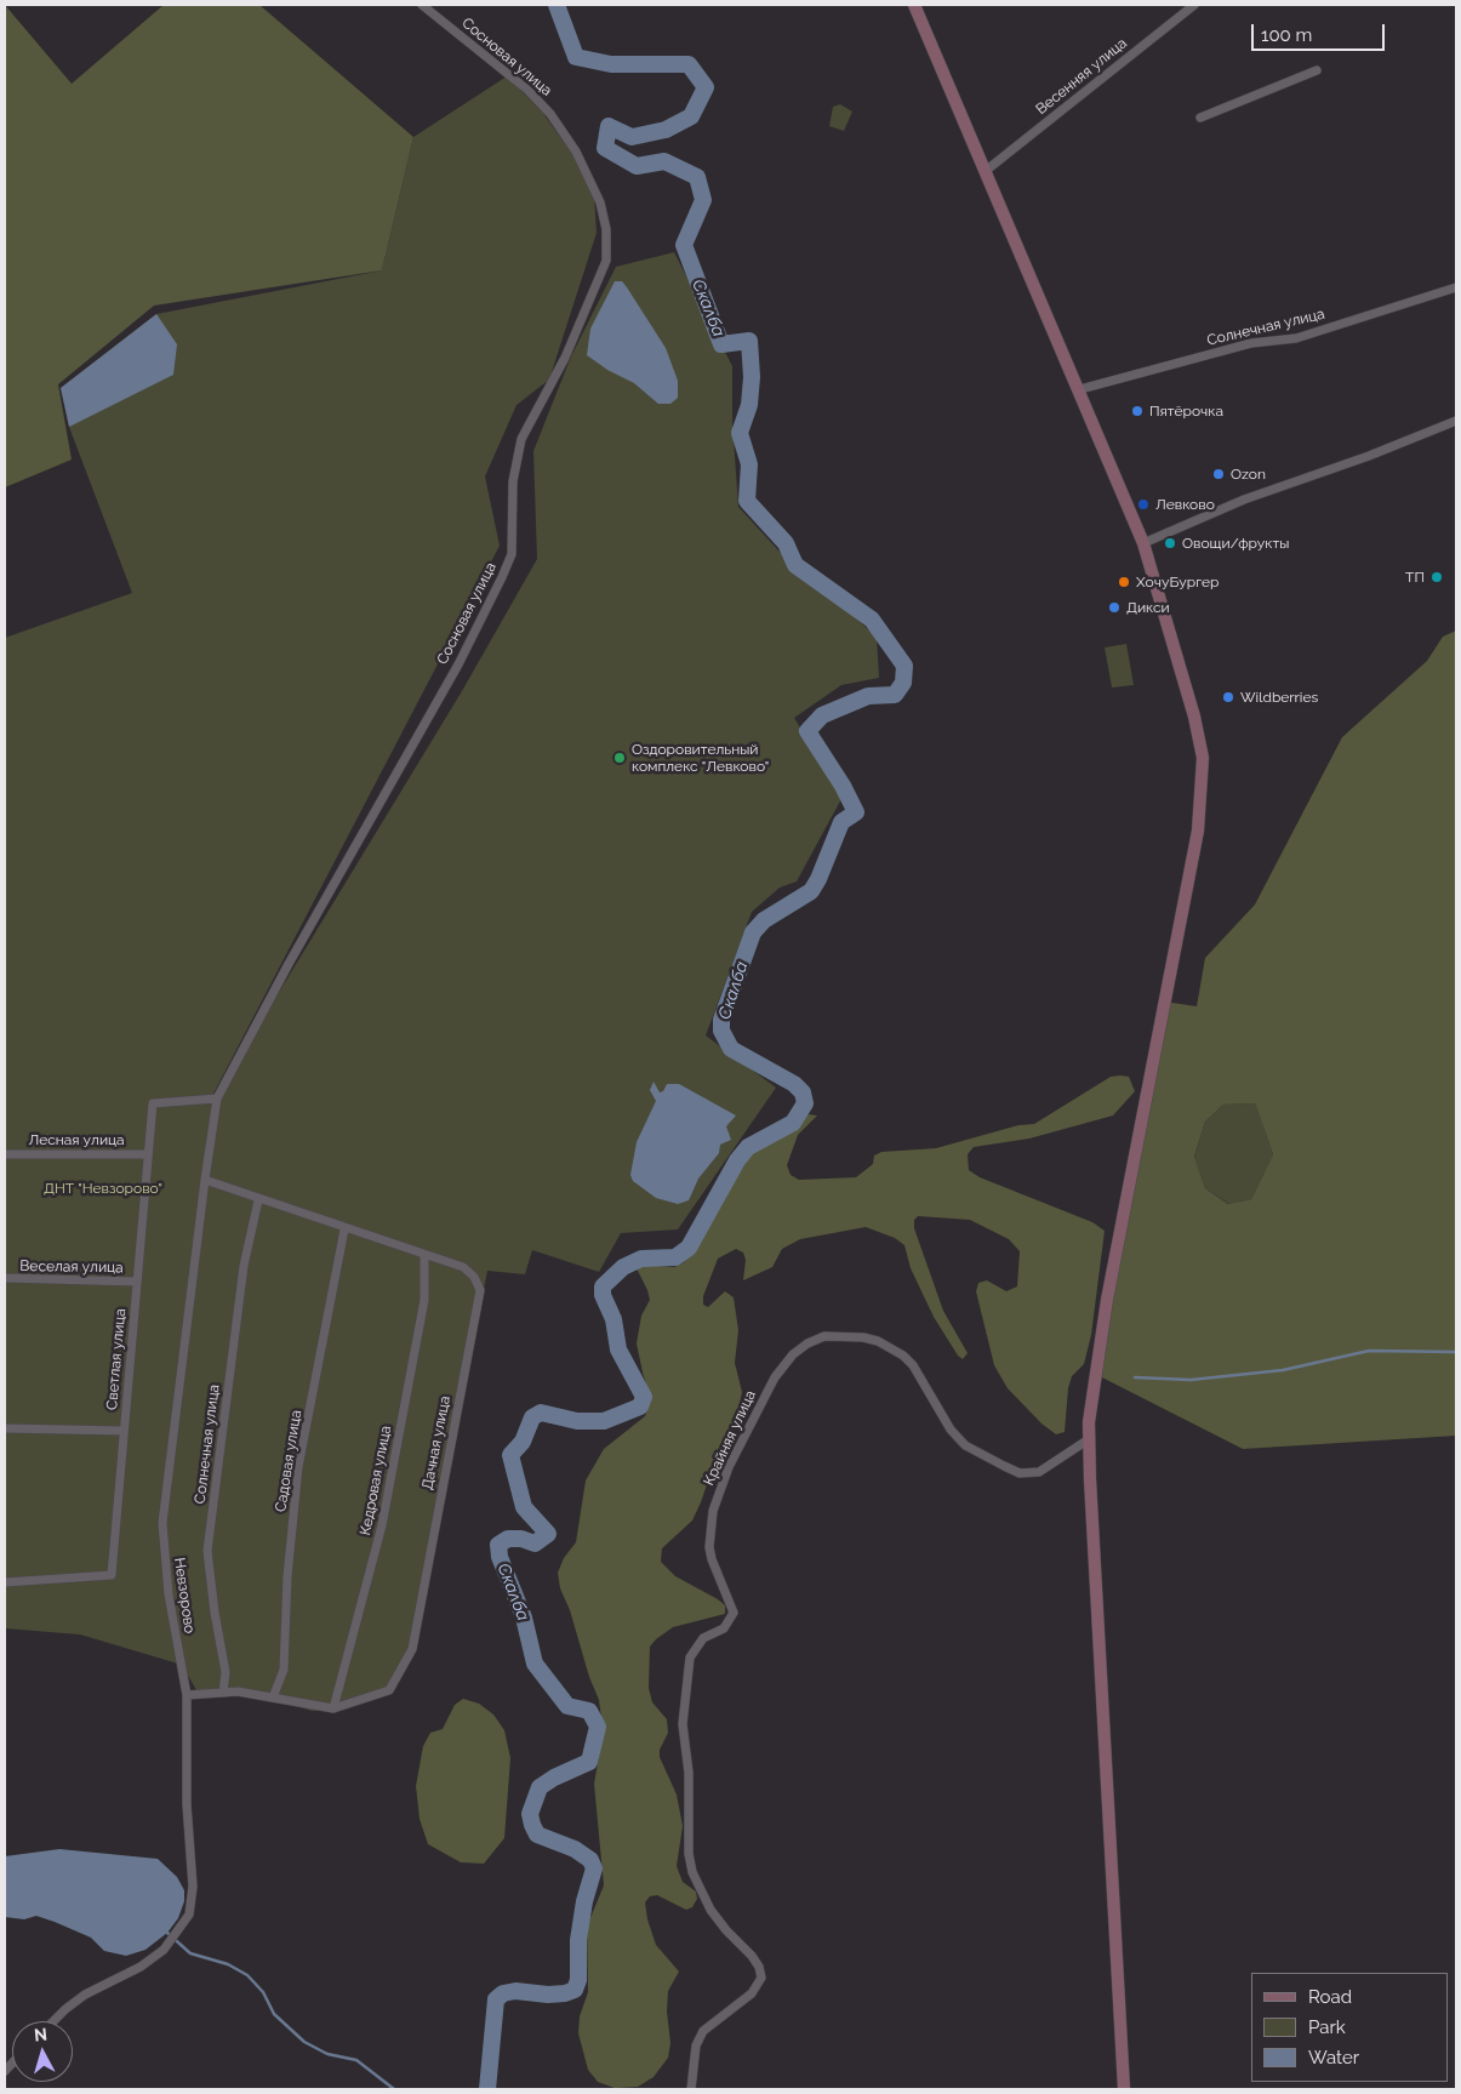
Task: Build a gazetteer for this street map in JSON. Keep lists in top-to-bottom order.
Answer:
{
  "streets": {
    "street": [
      "Сосновая улица",
      "Весенняя улица",
      "Солнечная улица",
      "Лесная улица",
      "Веселая улица",
      "Светлая улица",
      "Крайняя улица",
      "Дачная улица",
      "Садовая улица",
      "Кедровая улица",
      "Невзорово"
    ]
  },
  "crossings": [
    ["Сосновая улица", "Невзорово"],
    ["Солнечная улица", "Дачная улица"],
    ["Лесная улица", "Светлая улица"],
    ["Веселая улица", "Светлая улица"],
    ["Светлая улица", "Невзорово"],
    ["Дачная улица", "Садовая улица"],
    ["Дачная улица", "Кедровая улица"],
    ["Дачная улица", "Невзорово"]
  ],
  "water": ["Скалба"],
  "parks": ["ДНТ \"Невзорово\""],
  "places": [
    "Пятёрочка",
    "Ozon",
    "Левково",
    "Овощи/фрукты",
    "ТП",
    "ХочуБургер",
    "Дикси",
    "Wildberries",
    "Оздоровительный комплекс \"Левково\""
  ],
  "legend": ["Road", "Park", "Water"],
  "scale_bar": "100 m",
  "north": "top"
}
